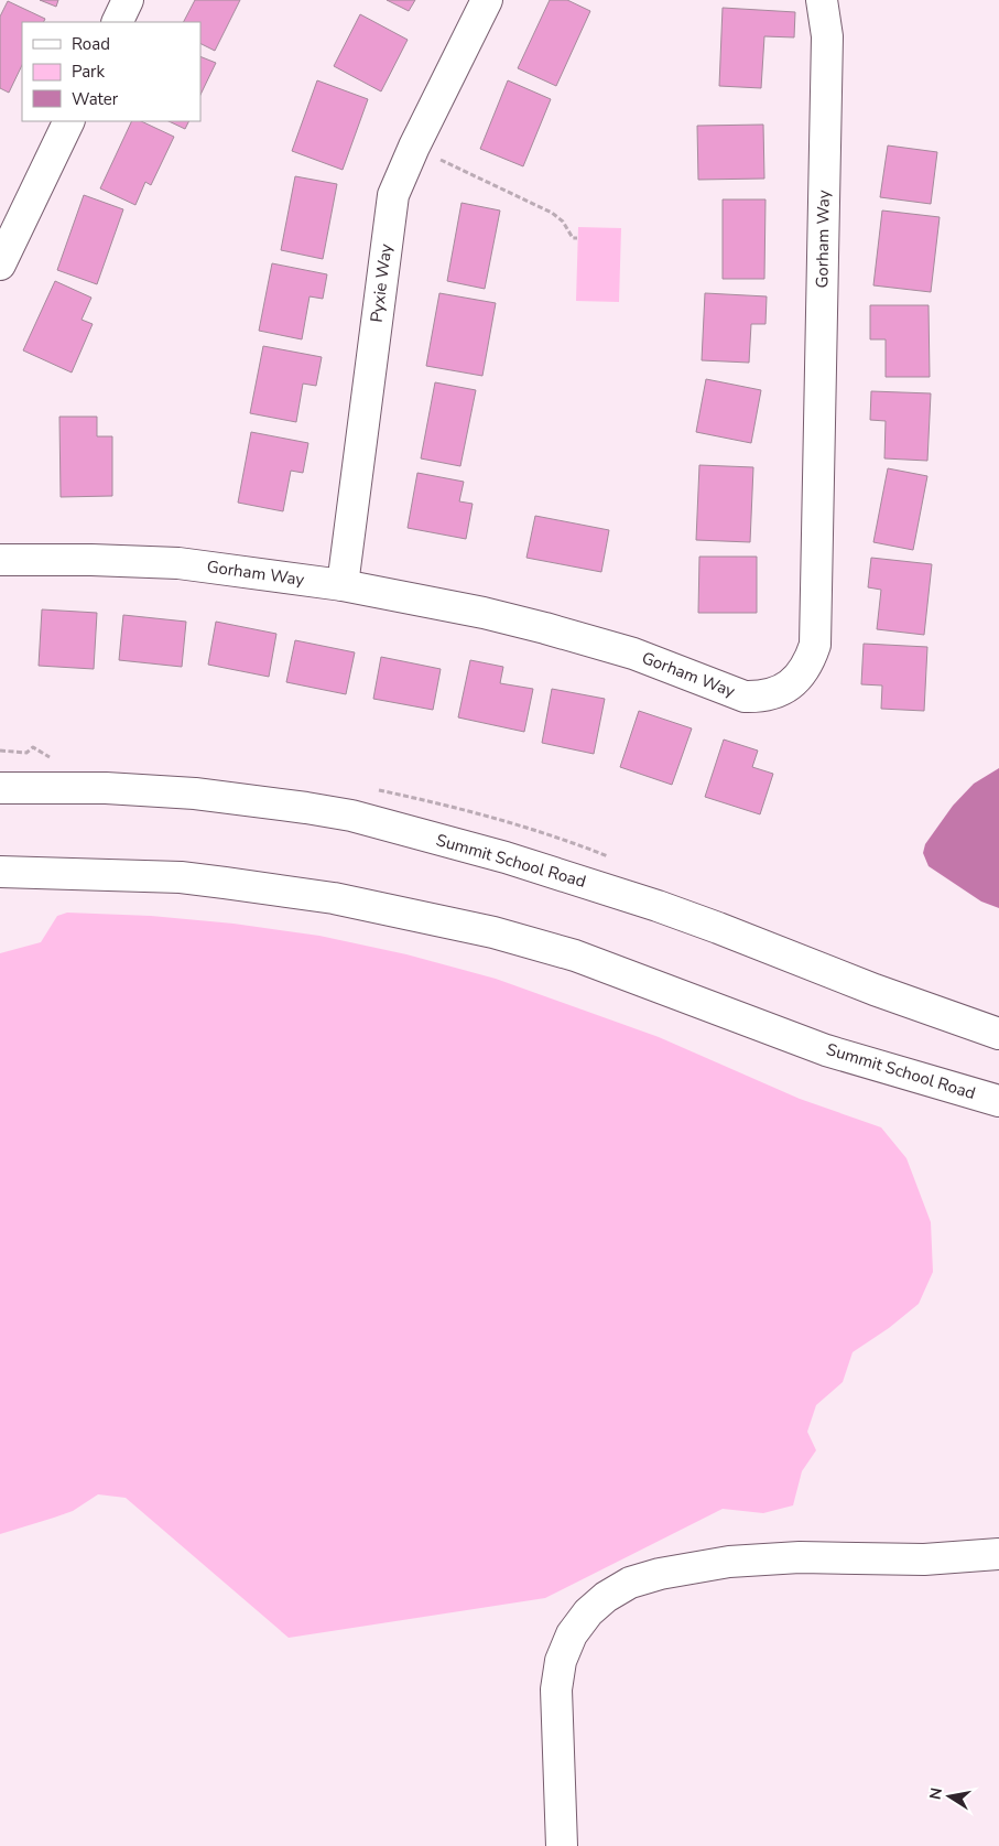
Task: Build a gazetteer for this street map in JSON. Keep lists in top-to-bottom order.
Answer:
{
  "streets": {
    "street": ["Gorham Way", "Pyxie Way", "Summit School Road"]
  },
  "crossings": [
    ["Gorham Way", "Pyxie Way"]
  ],
  "legend": ["Road", "Park", "Water"],
  "north": "left"
}
